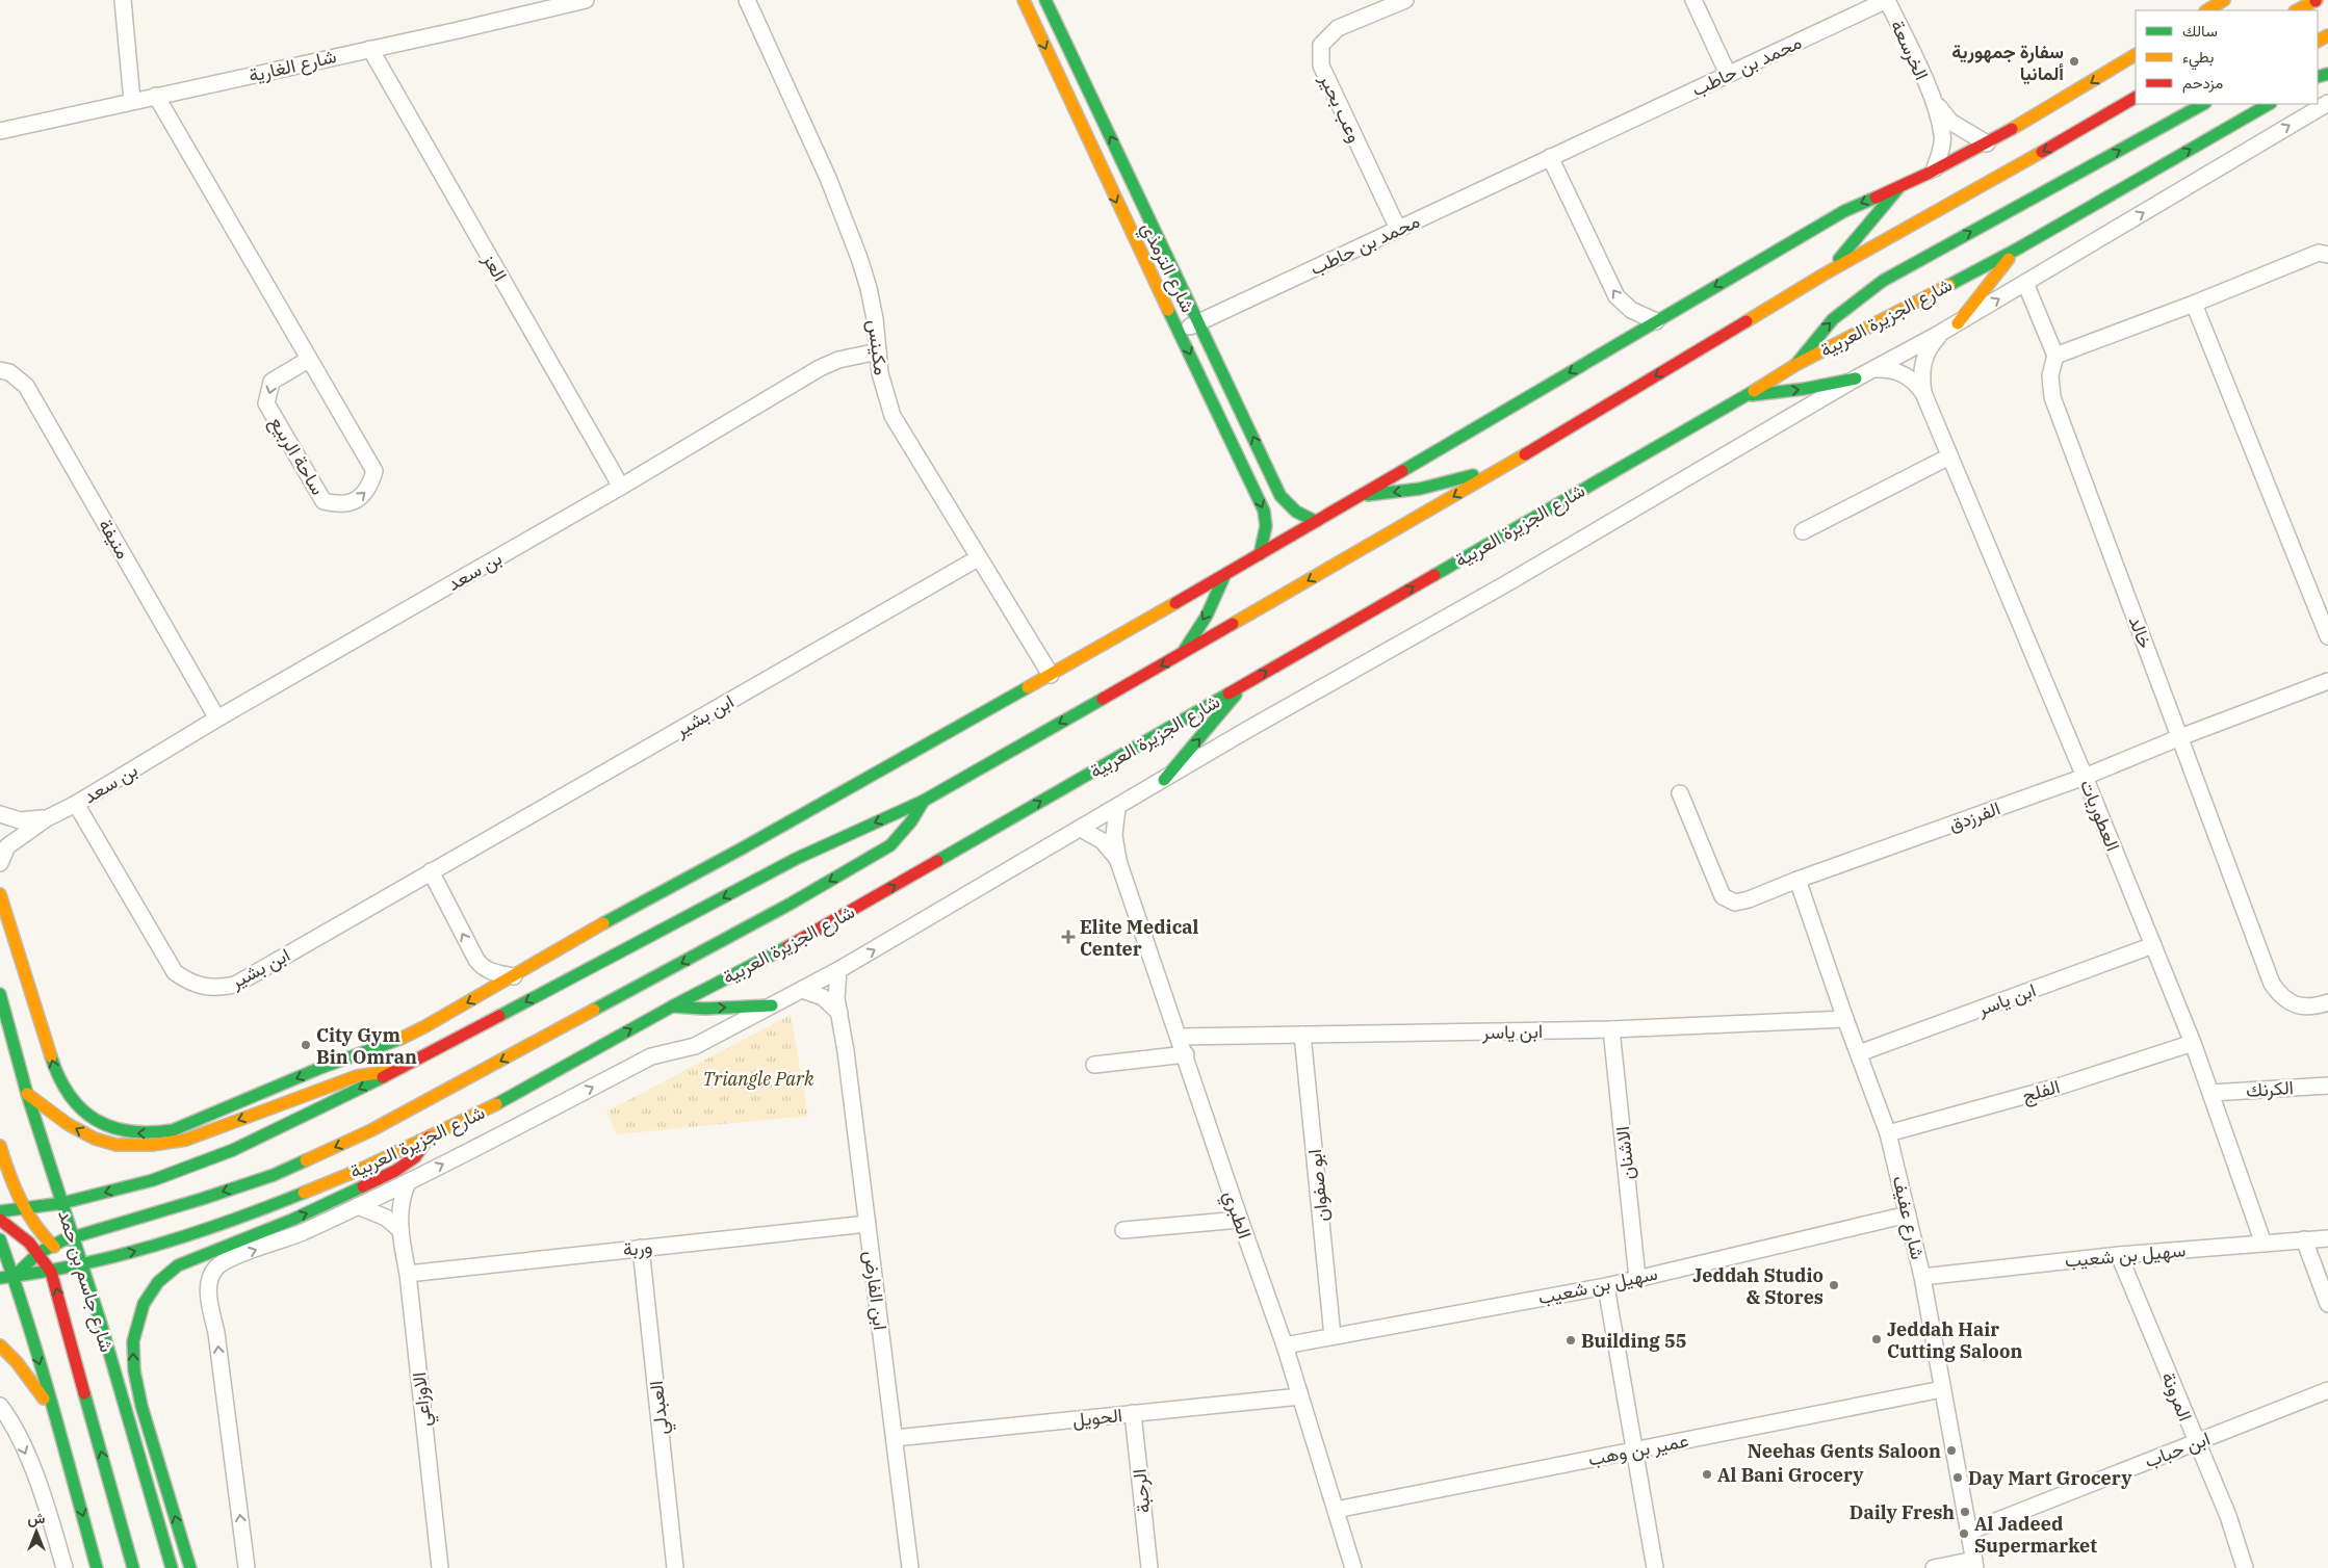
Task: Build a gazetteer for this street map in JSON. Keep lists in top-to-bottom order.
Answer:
{
  "streets": {
    "main road": ["شارع الترمذي", "شارع الجزيرة العربية", "شارع جاسم بن حمد"],
    "street": [
      "الخرسعة",
      "شارع الغارية",
      "محمد بن حاطب",
      "وعب بحير",
      "العز",
      "مكينس",
      "ساحة الربيع",
      "منيفة",
      "بن سعد",
      "خالد",
      "ابن بشير",
      "العطوريات",
      "الفرزدق",
      "ابن ياسر",
      "الكرنك",
      "الفلج",
      "الاشنان",
      "ابو صفوان",
      "الطبري",
      "شارع عفيف",
      "وربة",
      "سهيل بن شعيب",
      "ابن الفارض",
      "المرونة",
      "الاوزاعي",
      "العبدلي",
      "الحويل",
      "عمير بن وهب",
      "ابن حباب",
      "الرحبة"
    ]
  },
  "crossings": [
    ["الخرسعة", "محمد بن حاطب"],
    ["شارع الغارية", "العز"],
    ["شارع الغارية", "ساحة الربيع"],
    ["محمد بن حاطب", "وعب بحير"],
    ["محمد بن حاطب", "شارع الترمذي"],
    ["العز", "بن سعد"],
    ["شارع الجزيرة العربية", "العطوريات"],
    ["شارع الجزيرة العربية", "الطبري"],
    ["شارع الجزيرة العربية", "شارع جاسم بن حمد"],
    ["شارع الجزيرة العربية", "ابن الفارض"],
    ["شارع الجزيرة العربية", "الاوزاعي"],
    ["مكينس", "بن سعد"],
    ["مكينس", "ابن بشير"],
    ["منيفة", "بن سعد"],
    ["بن سعد", "ابن بشير"],
    ["خالد", "الفرزدق"],
    ["العطوريات", "الفرزدق"],
    ["العطوريات", "ابن ياسر"],
    ["العطوريات", "الكرنك"],
    ["العطوريات", "الفلج"],
    ["العطوريات", "سهيل بن شعيب"],
    ["الفرزدق", "شارع عفيف"],
    ["ابن ياسر", "الاشنان"],
    ["ابن ياسر", "ابو صفوان"],
    ["ابن ياسر", "الطبري"],
    ["ابن ياسر", "شارع عفيف"],
    ["الفلج", "شارع عفيف"],
    ["الاشنان", "سهيل بن شعيب"],
    ["ابو صفوان", "سهيل بن شعيب"],
    ["الطبري", "سهيل بن شعيب"],
    ["الطبري", "الحويل"],
    ["الطبري", "عمير بن وهب"],
    ["شارع عفيف", "سهيل بن شعيب"],
    ["شارع عفيف", "عمير بن وهب"],
    ["شارع عفيف", "ابن حباب"],
    ["وربة", "ابن الفارض"],
    ["وربة", "الاوزاعي"],
    ["وربة", "العبدلي"],
    ["سهيل بن شعيب", "المرونة"],
    ["ابن الفارض", "الحويل"],
    ["المرونة", "ابن حباب"],
    ["الحويل", "الرحبة"]
  ],
  "parks": ["Triangle Park"],
  "places": {
    "other": [
      "سفارة جمهورية ألمانيا",
      "City Gym Bin Omran",
      "Jeddah Studio & Stores",
      "Jeddah Hair Cutting Saloon",
      "Building 55",
      "Neehas Gents Saloon",
      "Al Bani Grocery",
      "Day Mart Grocery",
      "Daily Fresh",
      "Al Jadeed Supermarket"
    ],
    "health": ["Elite Medical Center"]
  },
  "legend": ["سالك", "بطيء", "مزدحم"],
  "north": "top"
}
